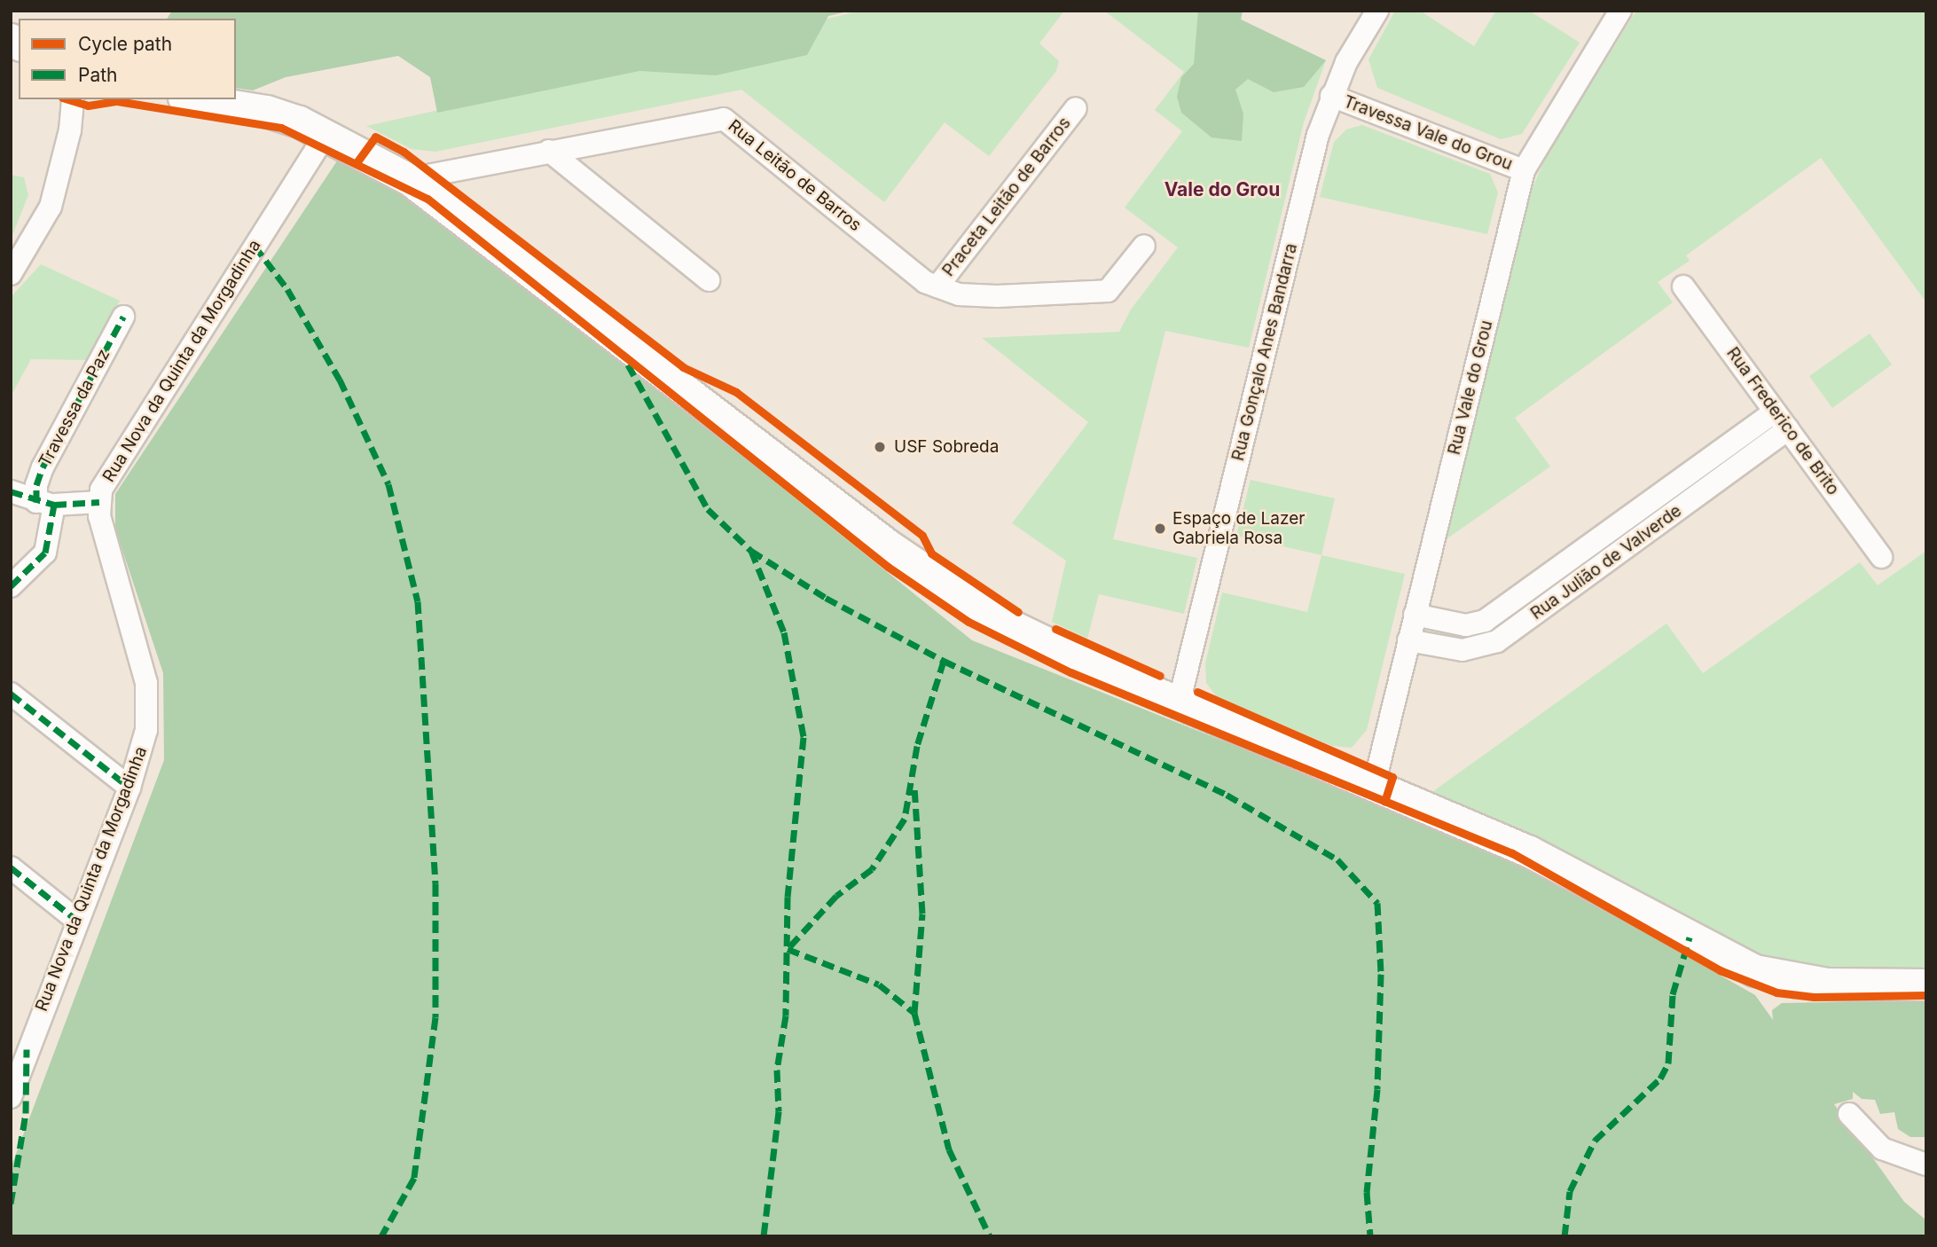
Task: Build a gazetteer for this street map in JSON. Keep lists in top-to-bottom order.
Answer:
{
  "streets": {
    "street": [
      "Travessa Vale do Grou",
      "Rua Leitão de Barros",
      "Praceta Leitão de Barros",
      "Rua Gonçalo Anes Bandarra",
      "Rua Nova da Quinta da Morgadinha",
      "Rua Vale do Grou",
      "Travessa da Paz",
      "Rua Frederico de Brito",
      "Rua Julião de Valverde"
    ]
  },
  "crossings": [
    ["Travessa Vale do Grou", "Rua Gonçalo Anes Bandarra"],
    ["Travessa Vale do Grou", "Rua Vale do Grou"],
    ["Rua Leitão de Barros", "Praceta Leitão de Barros"],
    ["Rua Vale do Grou", "Rua Julião de Valverde"],
    ["Rua Frederico de Brito", "Rua Julião de Valverde"]
  ],
  "districts": ["Vale do Grou"],
  "places": ["USF Sobreda", "Espaço de Lazer Gabriela Rosa"],
  "legend": ["Cycle path", "Path"]
}
